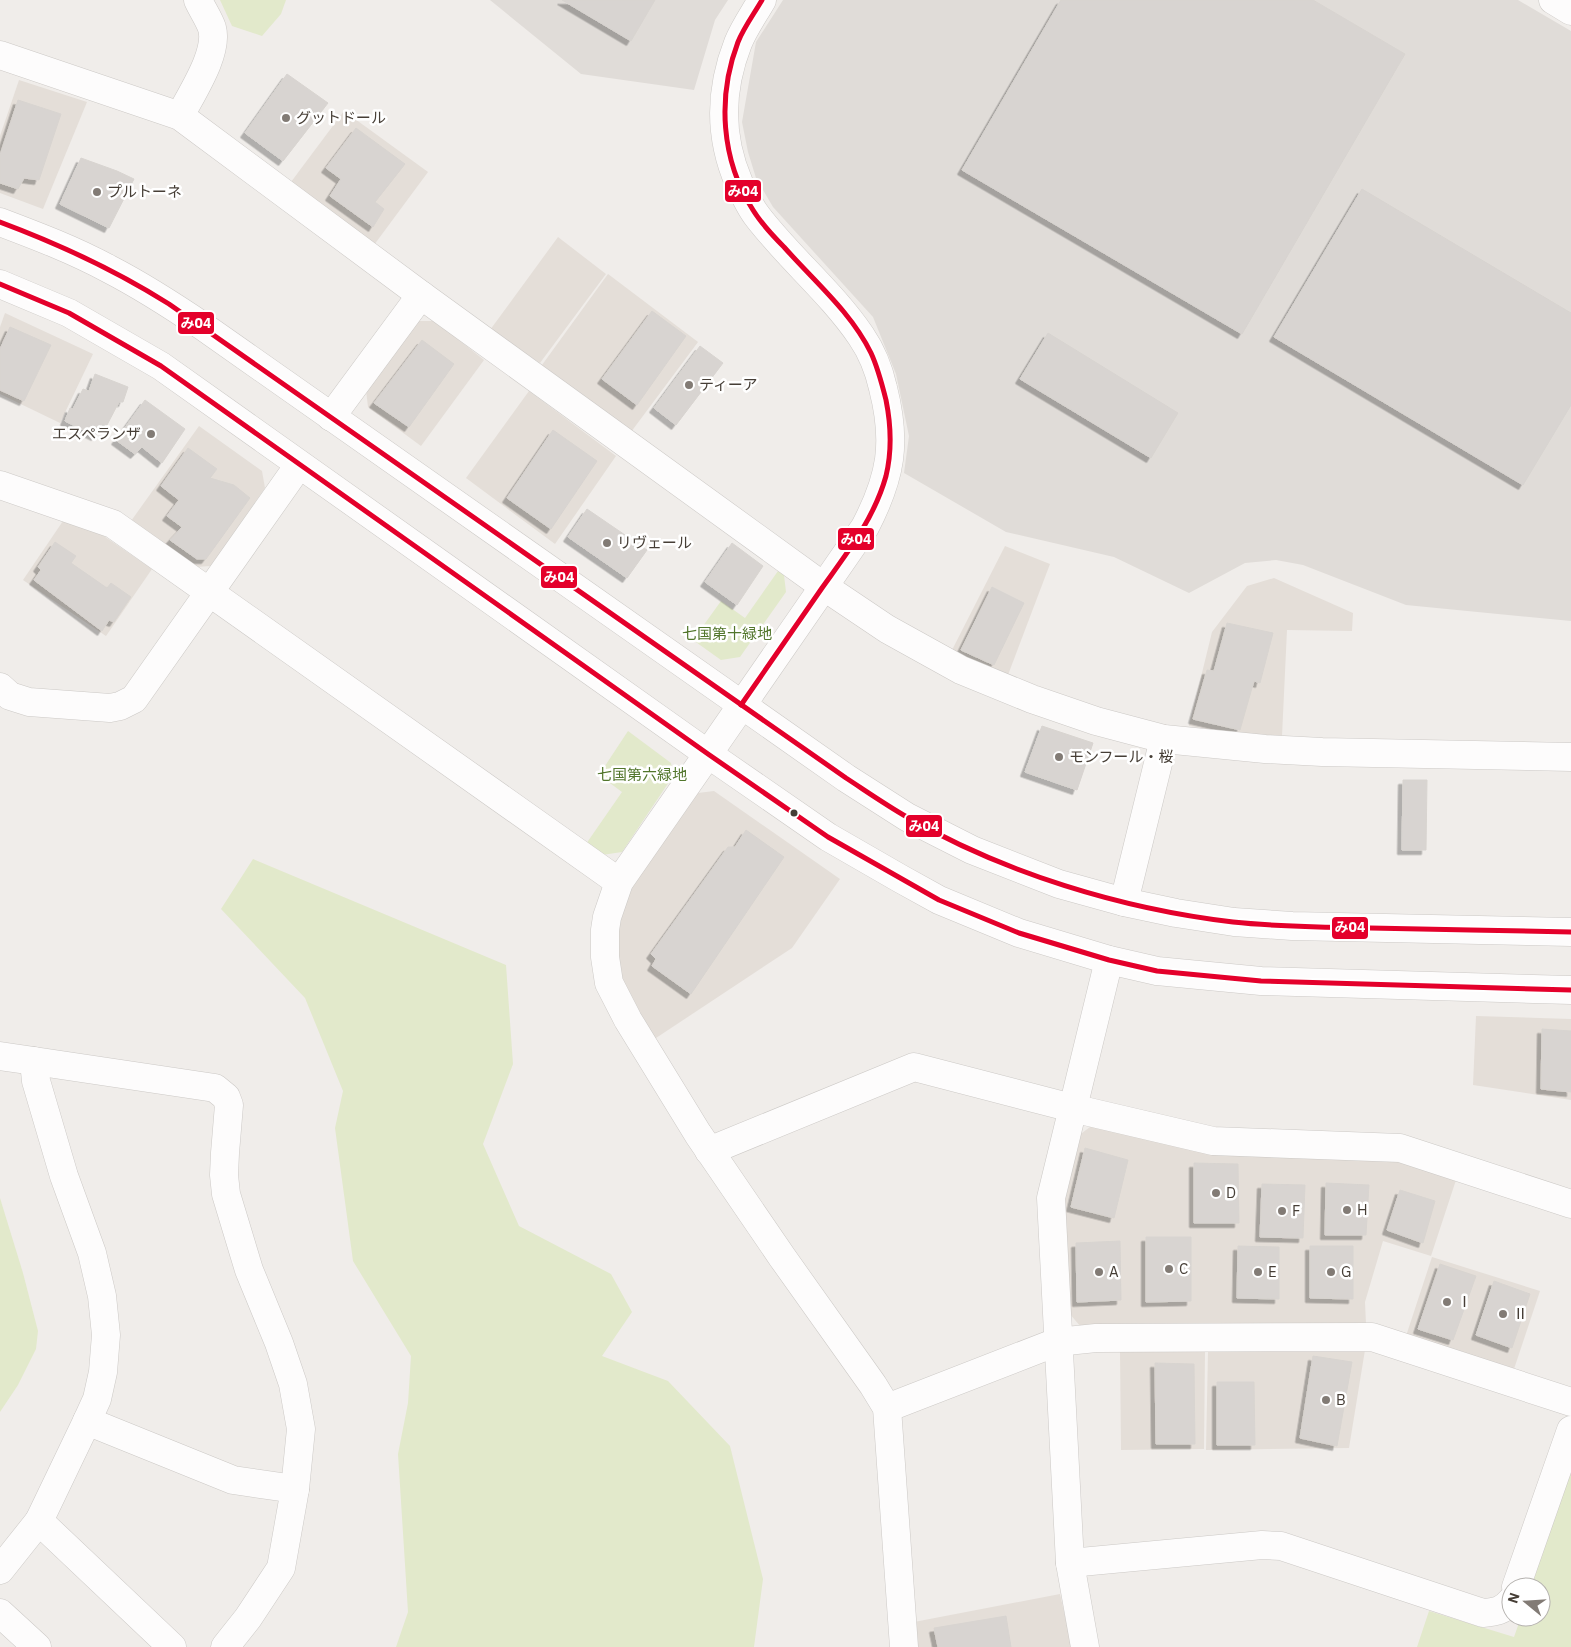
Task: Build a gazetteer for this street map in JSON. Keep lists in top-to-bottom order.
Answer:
{
  "parks": ["七国第十緑地", "七国第六緑地"],
  "places": [
    "グットドール",
    "プルトーネ",
    "ティーア",
    "エスペランザ",
    "リヴェール",
    "モンフール・桜",
    "D",
    "H",
    "F",
    "C",
    "A",
    "E",
    "G",
    "Ⅰ",
    "Ⅱ",
    "B"
  ],
  "lines": ["transit line み04"],
  "north": "left"
}
